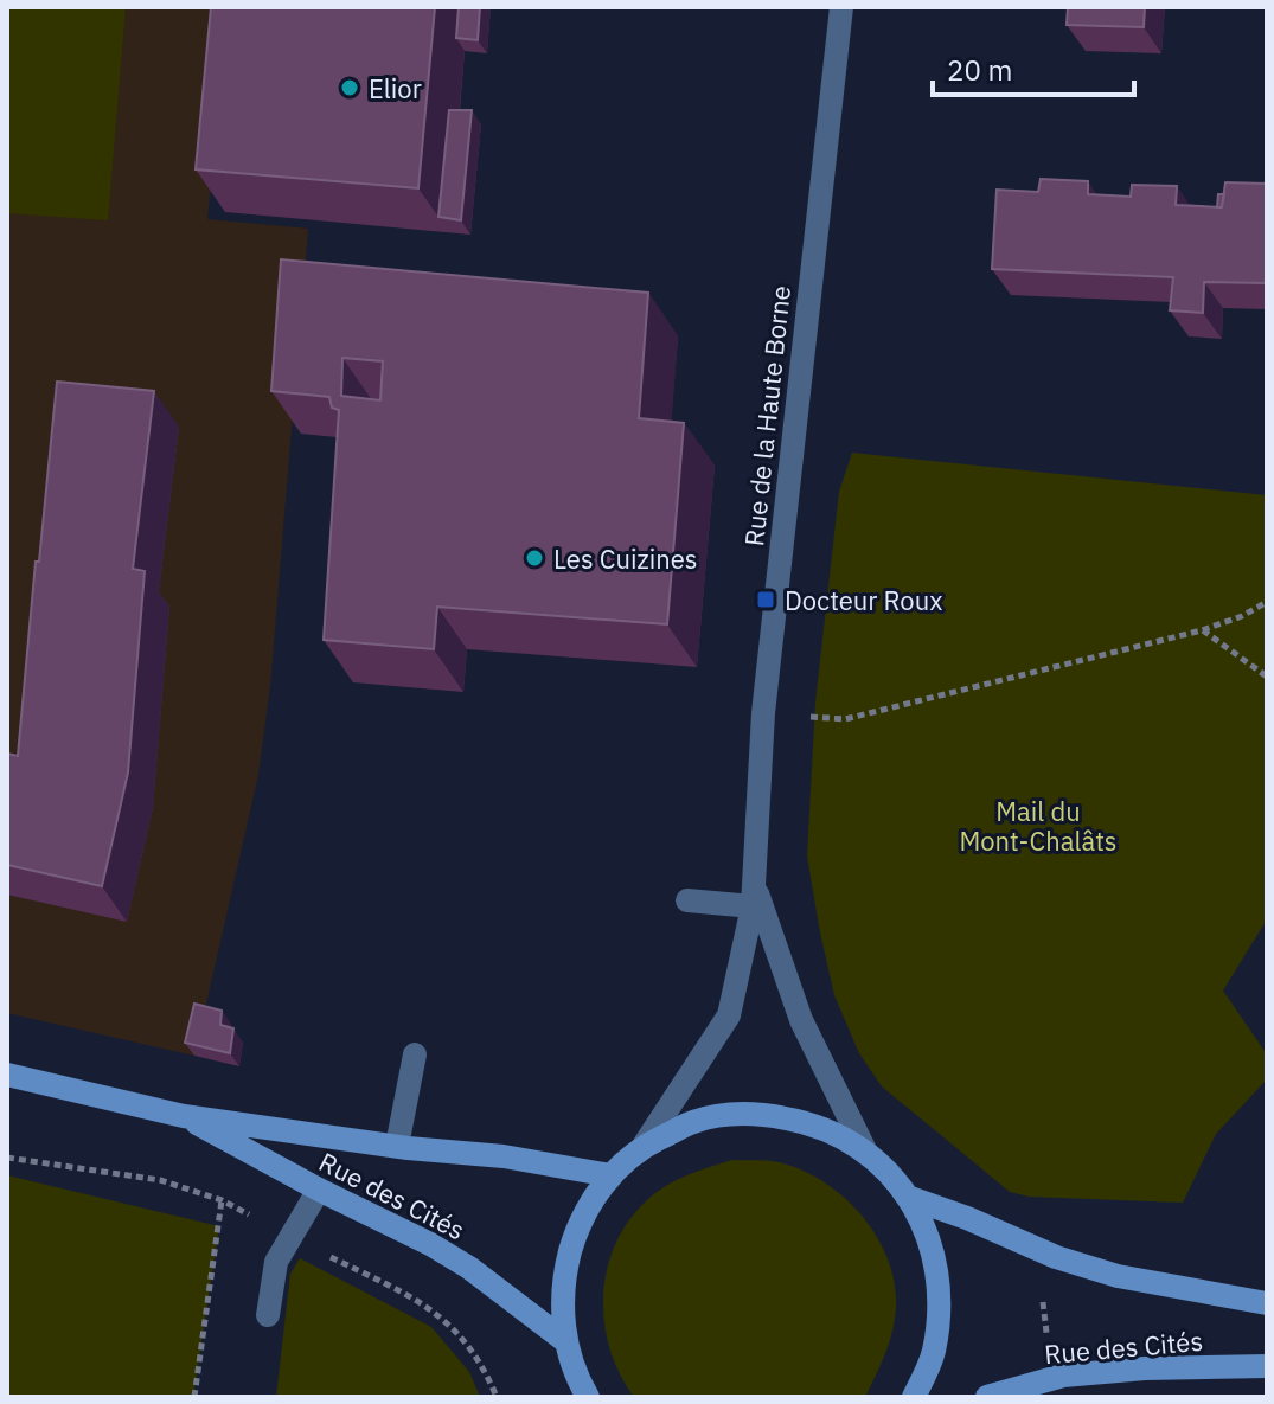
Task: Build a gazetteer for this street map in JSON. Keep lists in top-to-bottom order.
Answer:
{
  "streets": {
    "street": ["Rue de la Haute Borne", "Rue des Cités"]
  },
  "parks": ["Mail du Mont-Chalâts"],
  "places": {
    "other": ["Elior", "Les Cuizines"],
    "transit": ["Docteur Roux"]
  },
  "scale_bar": "20 m"
}
